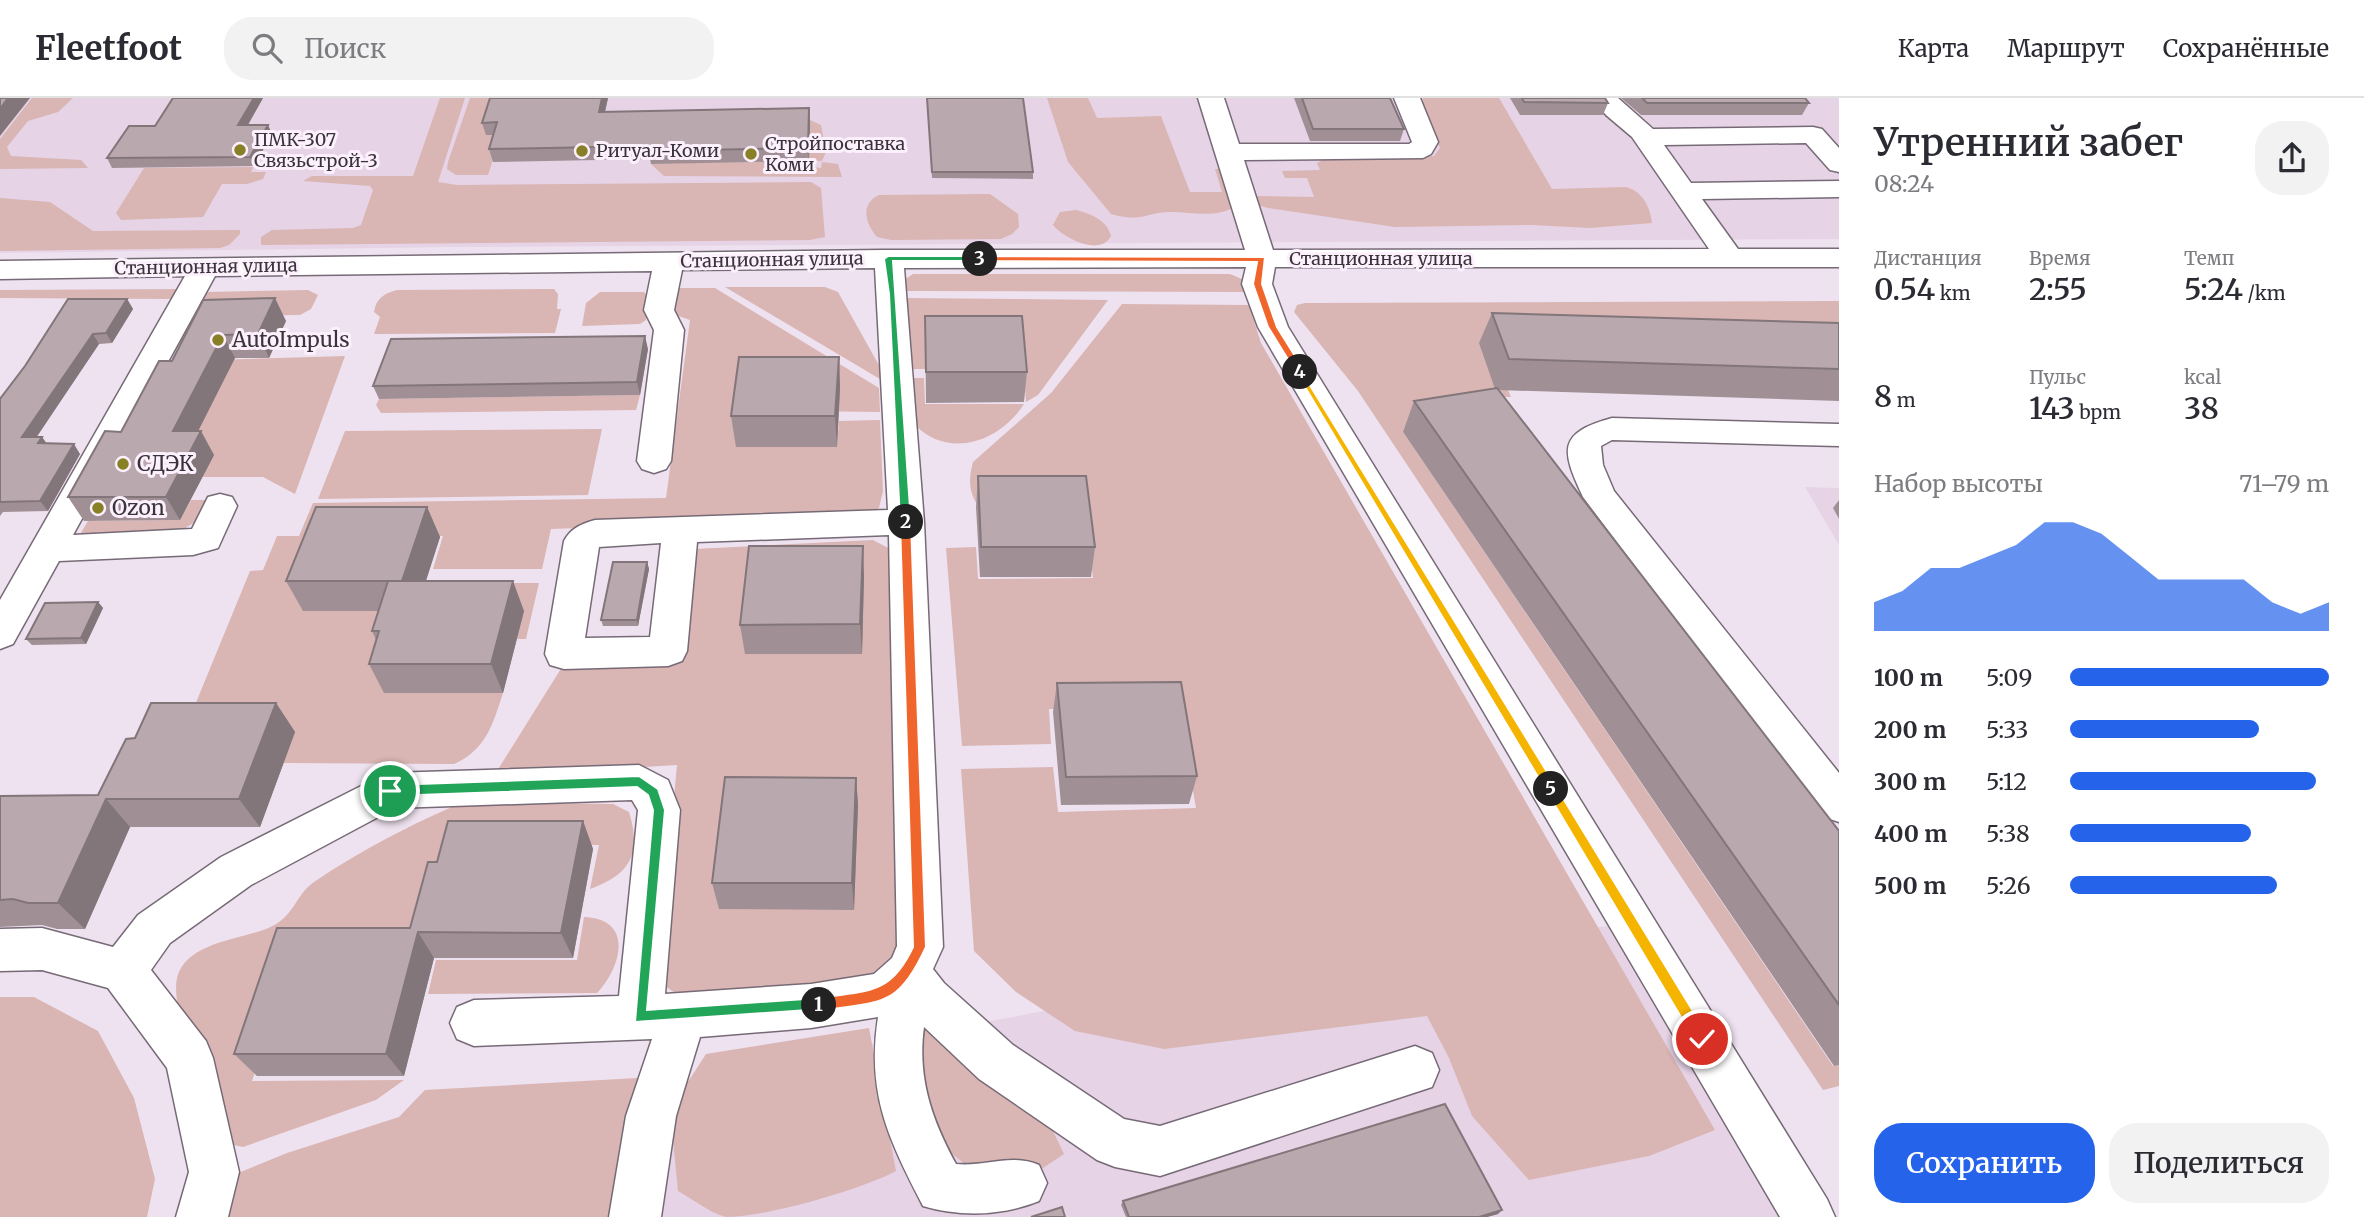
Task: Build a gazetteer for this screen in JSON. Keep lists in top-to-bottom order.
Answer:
{
  "streets": {
    "street": ["Станционная улица"]
  },
  "places": [
    "ПМК-307 Связьстрой-3",
    "Ритуал-Коми",
    "Стройпоставка Коми",
    "AutoImpuls",
    "СДЭК",
    "Ozon"
  ],
  "page": {
    "header": "Fleetfoot",
    "search": "Поиск",
    "nav": ["Карта", "Маршрут", "Сохранённые"],
    "heading": ["Утренний забег", "08:24"],
    "stats": [
      ["Дистанция", "0.54 km"],
      ["Время", "2:55"],
      ["Темп", "5:24 /km"],
      ["8 m"],
      ["Пульс", "143 bpm"],
      ["kcal", "38"]
    ],
    "pins": [
      "3",
      "4",
      "2",
      "5",
      "1"
    ],
    "chart": ["Набор высоты", "71–79 m"],
    "list": [
      {
        "name": "100 m",
        "note": "5:09"
      },
      {
        "name": "200 m",
        "note": "5:33"
      },
      {
        "name": "300 m",
        "note": "5:12"
      },
      {
        "name": "400 m",
        "note": "5:38"
      },
      {
        "name": "500 m",
        "note": "5:26"
      }
    ],
    "buttons": ["Сохранить", "Поделиться"]
  }
}
